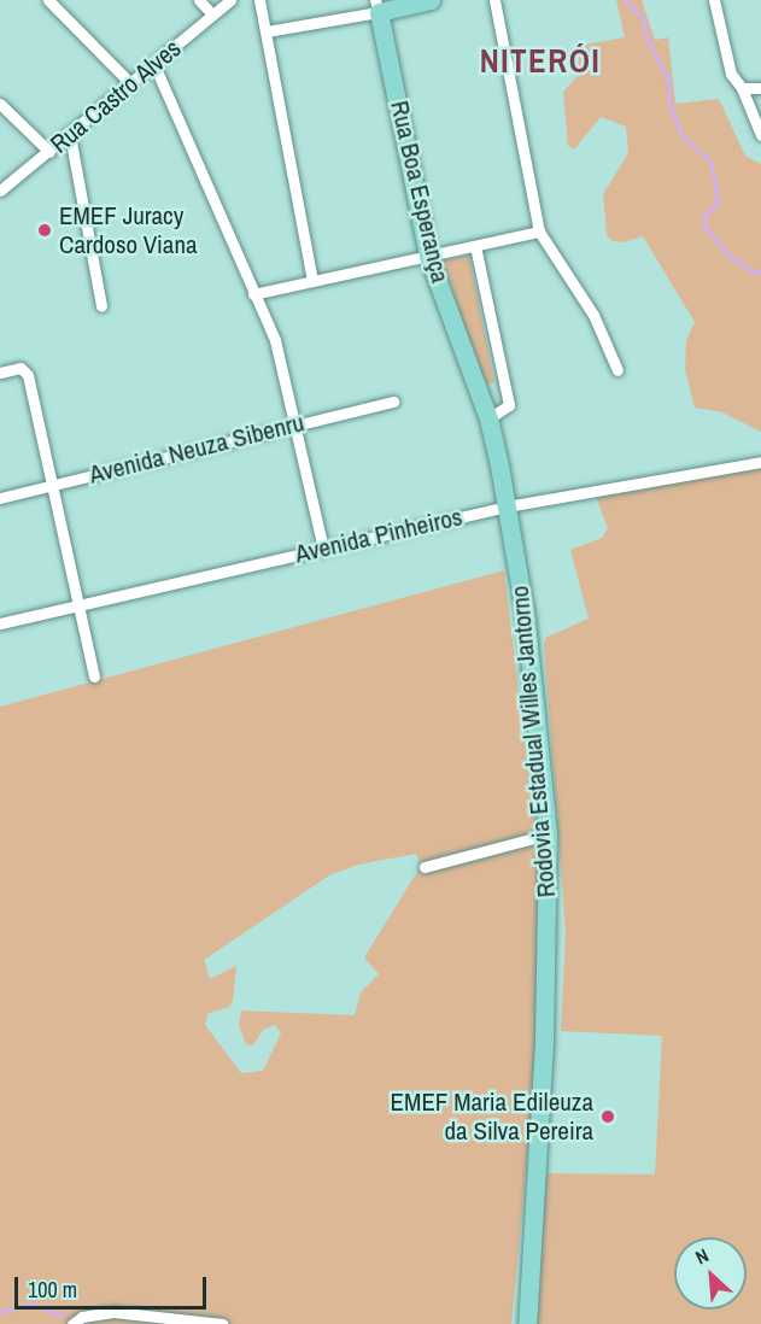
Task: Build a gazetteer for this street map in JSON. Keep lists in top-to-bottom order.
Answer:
{
  "streets": {
    "main road": ["Rua Boa Esperança", "Rodovia Estadual Willes Jantorno"],
    "street": ["Rua Castro Alves", "Avenida Neuza Sibenru", "Avenida Pinheiros"]
  },
  "crossings": [
    ["Rua Boa Esperança", "Avenida Pinheiros"],
    ["Rua Boa Esperança", "Rodovia Estadual Willes Jantorno"],
    ["Avenida Pinheiros", "Rodovia Estadual Willes Jantorno"]
  ],
  "districts": ["NITERÓI"],
  "places": ["EMEF Juracy Cardoso Viana", "EMEF Maria Edileuza da Silva Pereira"],
  "scale_bar": "100 m",
  "north": "top left"
}
